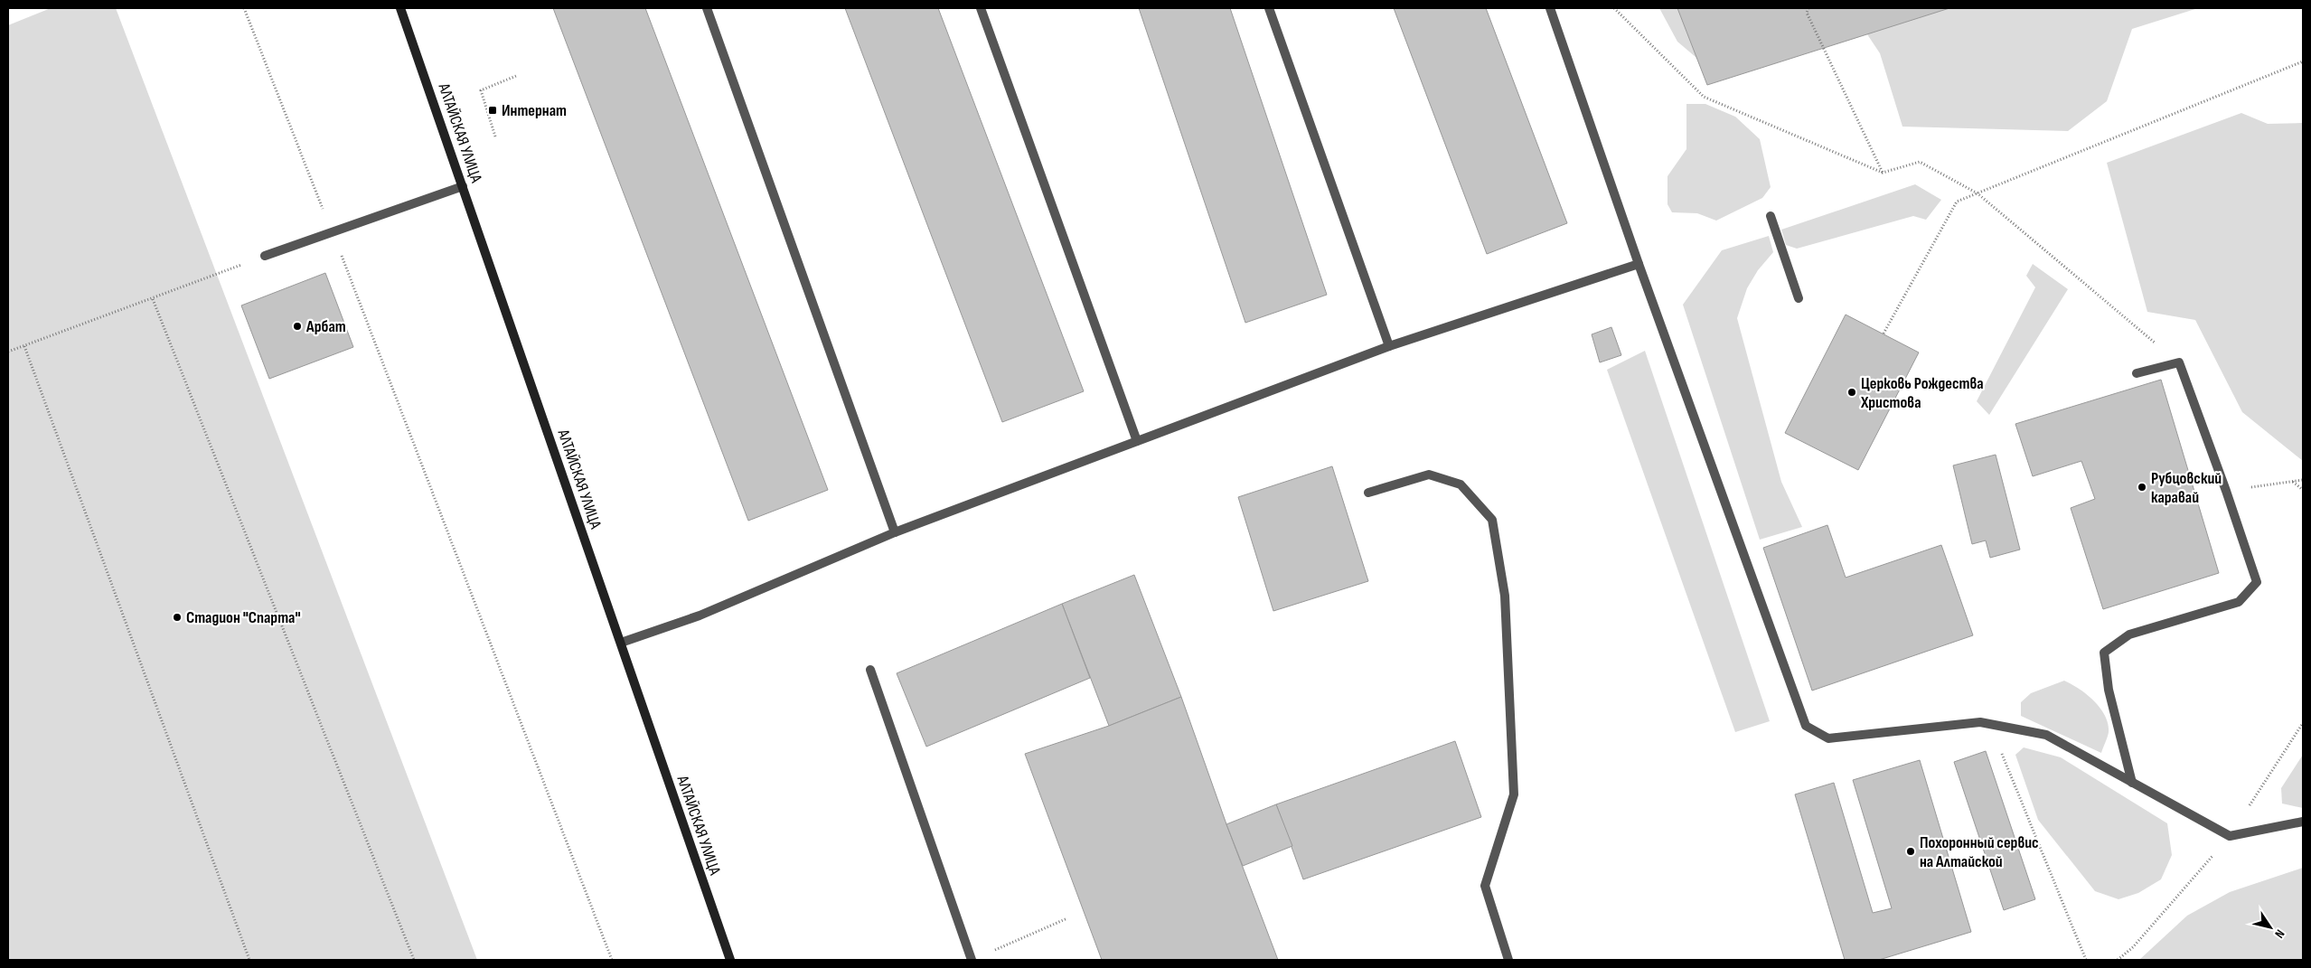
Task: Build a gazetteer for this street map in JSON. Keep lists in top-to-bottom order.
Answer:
{
  "streets": {
    "main road": ["АЛТАЙСКАЯ УЛИЦА"]
  },
  "places": {
    "transit": ["Интернат"],
    "other": [
      "Арбат",
      "Церковь Рождества Христова",
      "Рубцовский каравай",
      "Стадион \"Спарта\"",
      "Похоронный сервис на Алтайской"
    ]
  },
  "north": "bottom right"
}
